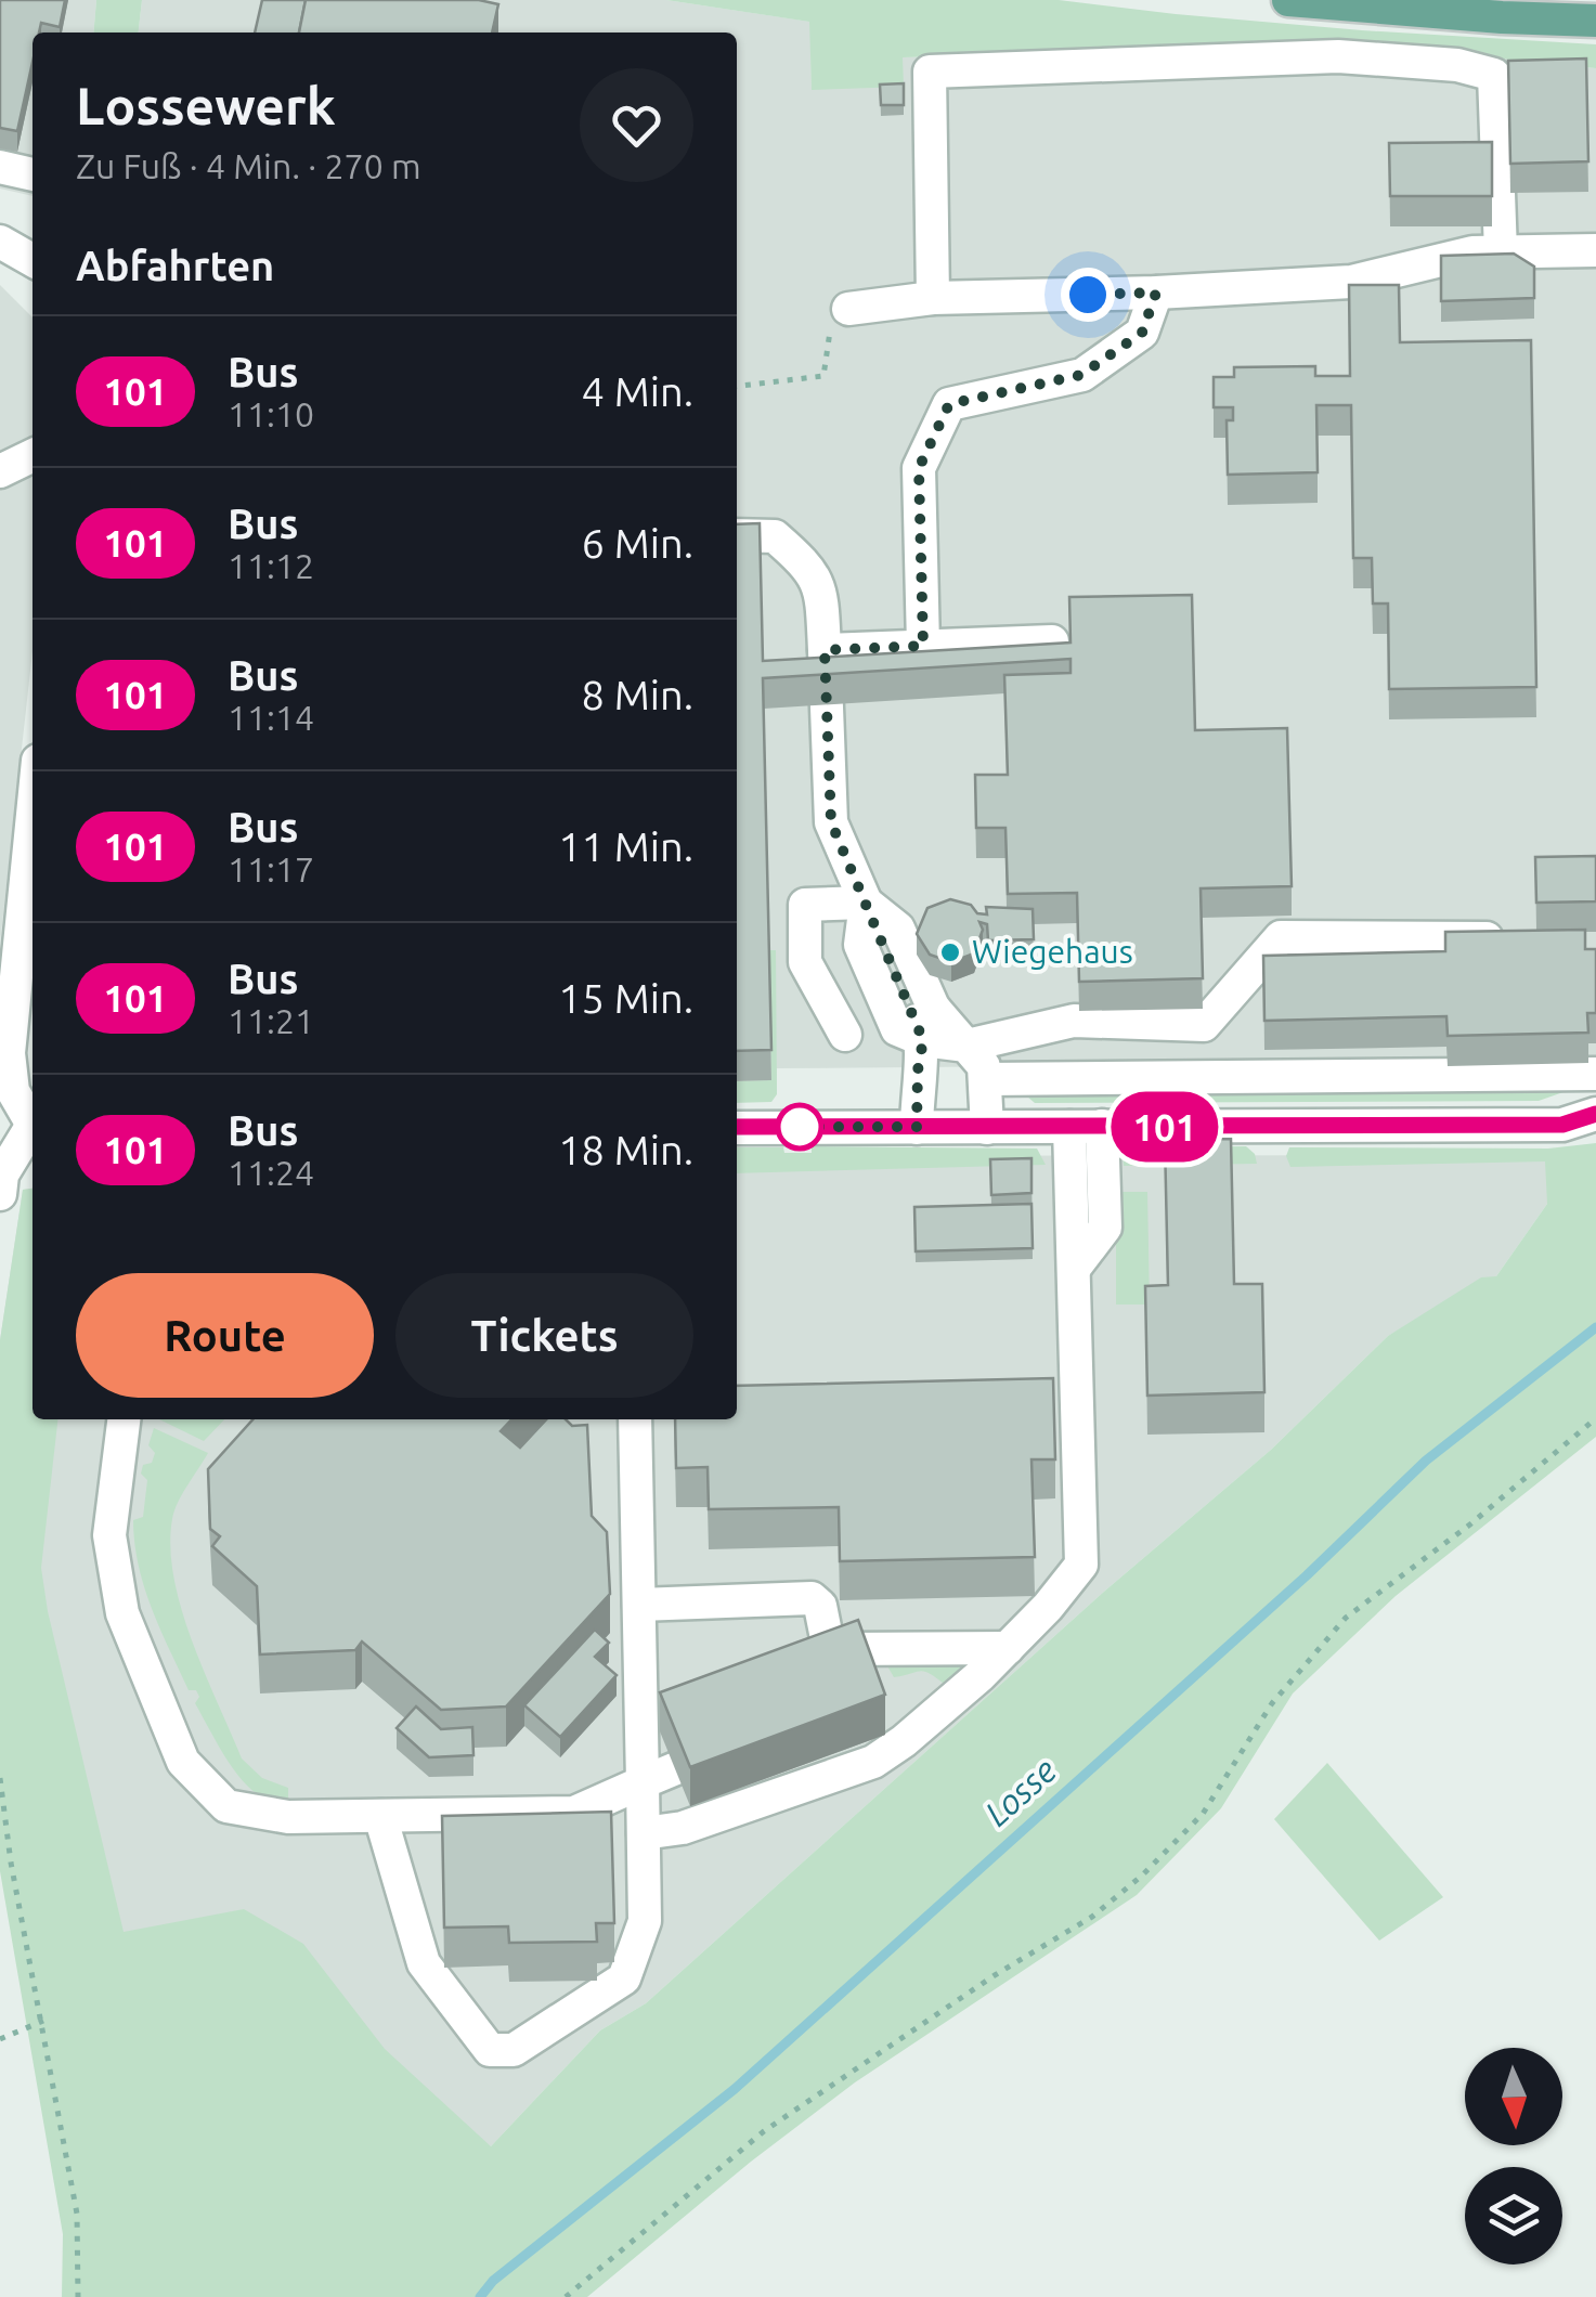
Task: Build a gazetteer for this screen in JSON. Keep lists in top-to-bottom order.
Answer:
{
  "water": ["Losse"],
  "places": ["Wiegehaus"],
  "lines": ["bus line 101"],
  "north": "bottom",
  "page": {
    "on_map": "101",
    "heading": [
      ["Lossewerk", "Zu Fuß · 4 Min. · 270 m"],
      "Abfahrten"
    ],
    "list": [
      {
        "mark": "101",
        "name": "Bus",
        "note": "11:10",
        "value": "4 Min."
      },
      {
        "mark": "101",
        "name": "Bus",
        "note": "11:12",
        "value": "6 Min."
      },
      {
        "mark": "101",
        "name": "Bus",
        "note": "11:14",
        "value": "8 Min."
      },
      {
        "mark": "101",
        "name": "Bus",
        "note": "11:17",
        "value": "11 Min."
      },
      {
        "mark": "101",
        "name": "Bus",
        "note": "11:21",
        "value": "15 Min."
      },
      {
        "mark": "101",
        "name": "Bus",
        "note": "11:24",
        "value": "18 Min."
      }
    ],
    "buttons": ["Route", "Tickets"]
  }
}
